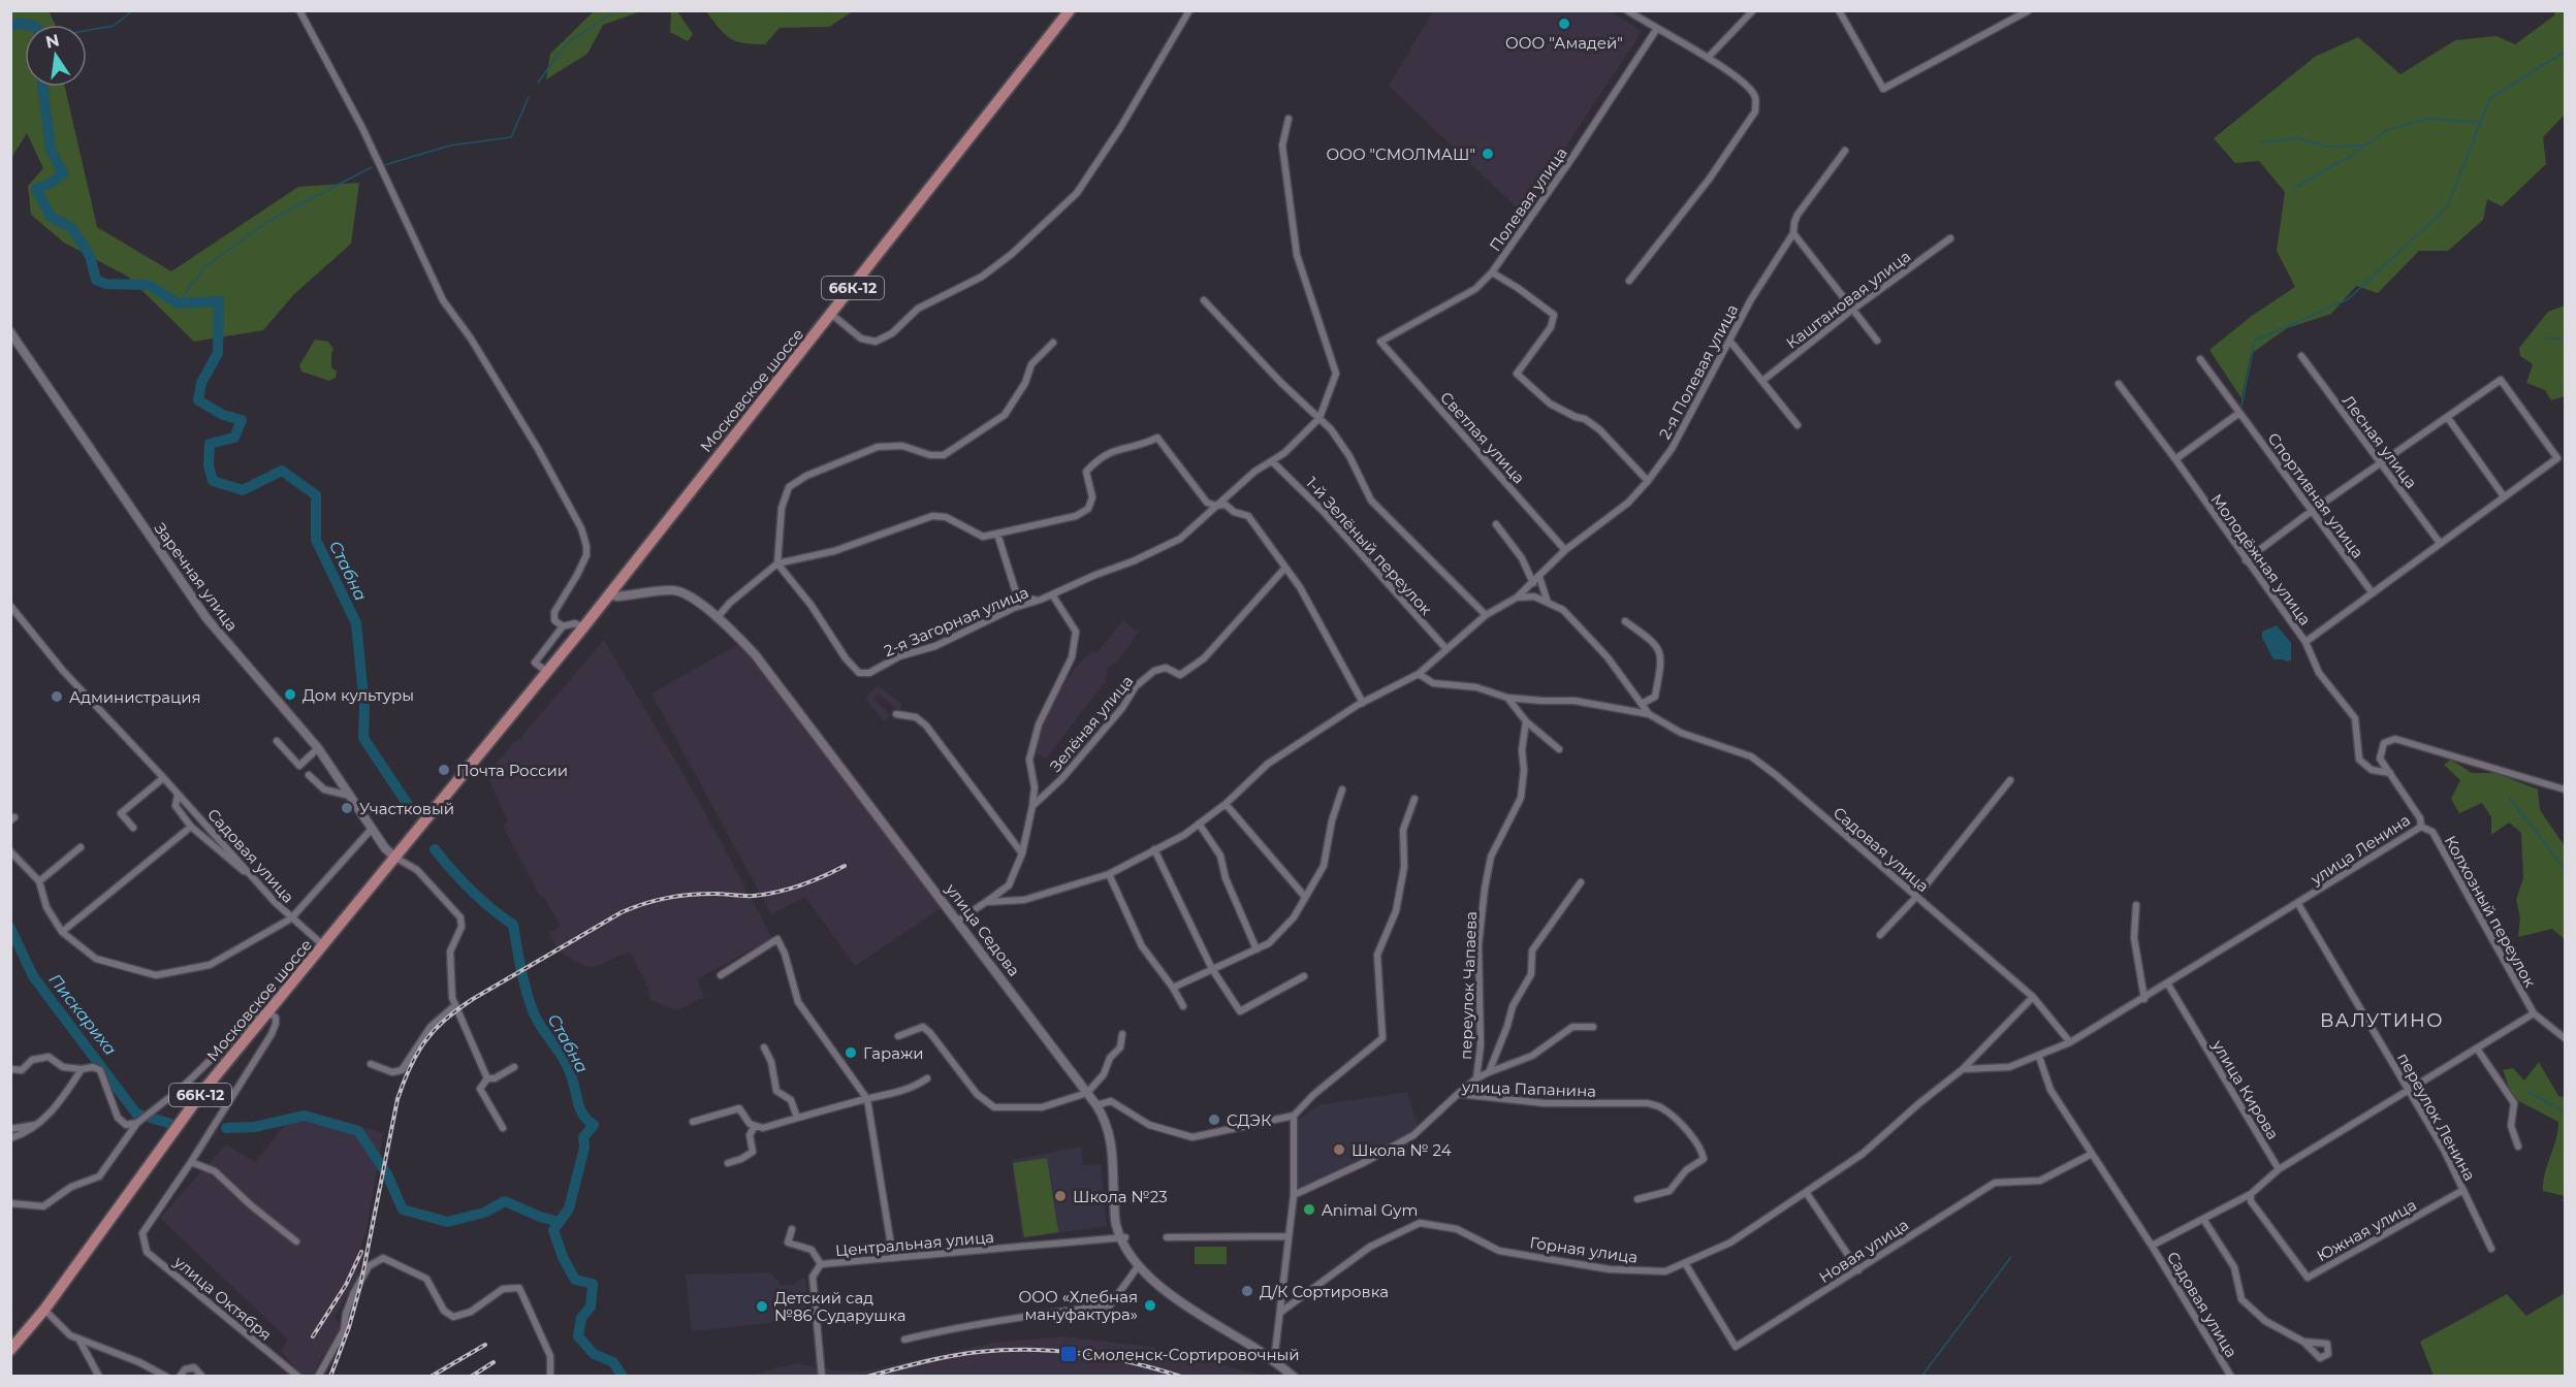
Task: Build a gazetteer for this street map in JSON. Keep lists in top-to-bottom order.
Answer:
{
  "streets": {
    "main road": ["66К-12", "Московское шоссе"],
    "street": [
      "Полевая улица",
      "Каштановая улица",
      "2-я Полевая улица",
      "Светлая улица",
      "Лесная улица",
      "Спортивная улица",
      "1-й Зелёный переулок",
      "Молодёжная улица",
      "Заречная улица",
      "2-я Загорная улица",
      "Зелёная улица",
      "Садовая улица",
      "улица Ленина",
      "Колхозный переулок",
      "улица Седова",
      "переулок Чапаева",
      "улица Папанина",
      "улица Кирова",
      "переулок Ленина",
      "Южная улица",
      "Центральная улица",
      "Горная улица",
      "Новая улица",
      "улица Октября"
    ]
  },
  "crossings": [
    ["Полевая улица", "2-я Полевая улица"],
    ["Полевая улица", "Светлая улица"],
    ["2-я Полевая улица", "Светлая улица"],
    ["2-я Полевая улица", "1-й Зелёный переулок"],
    ["2-я Полевая улица", "Садовая улица"],
    ["Московское шоссе", "Заречная улица"],
    ["Московское шоссе", "Садовая улица"],
    ["Московское шоссе", "улица Седова"],
    ["1-й Зелёный переулок", "2-я Загорная улица"],
    ["Молодёжная улица", "улица Ленина"],
    ["2-я Загорная улица", "Зелёная улица"],
    ["Садовая улица", "улица Ленина"],
    ["Садовая улица", "Южная улица"],
    ["Садовая улица", "Горная улица"],
    ["Садовая улица", "Новая улица"],
    ["улица Ленина", "Колхозный переулок"],
    ["улица Ленина", "улица Кирова"],
    ["улица Ленина", "переулок Ленина"],
    ["улица Ленина", "Горная улица"],
    ["улица Седова", "Центральная улица"],
    ["переулок Чапаева", "улица Папанина"],
    ["переулок Ленина", "Южная улица"],
    ["Горная улица", "Новая улица"]
  ],
  "districts": ["ВАЛУТИНО"],
  "water": ["Стабна", "Пискариха"],
  "places": {
    "other": [
      "ООО \"Амадей\"",
      "ООО \"СМОЛМАШ\"",
      "Дом культуры",
      "Администрация",
      "Почта России",
      "Участковый",
      "Гаражи",
      "СДЭК",
      "Школа № 24",
      "Школа №23",
      "Animal Gym",
      "Д/К Сортировка",
      "ООО «Хлебная мануфактура»",
      "Детский сад №86 Сударушка"
    ],
    "transit": ["Смоленск-Сортировочный"]
  },
  "north": "top"
}
